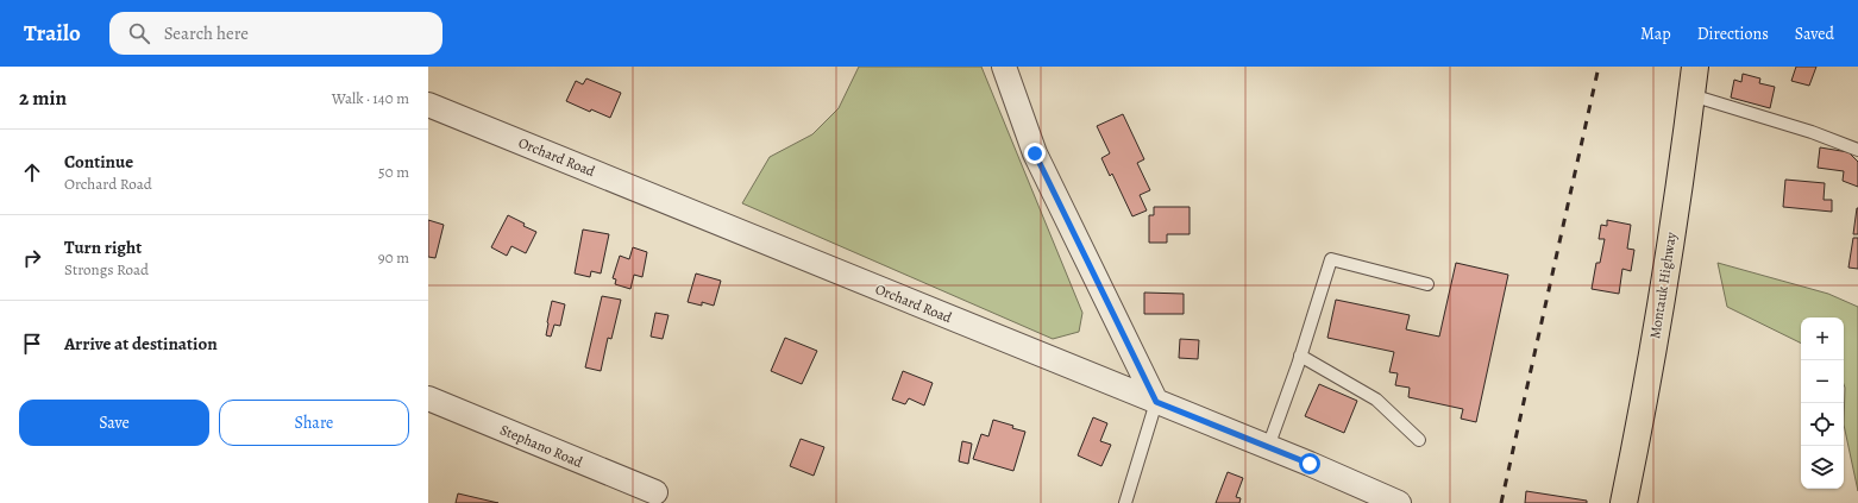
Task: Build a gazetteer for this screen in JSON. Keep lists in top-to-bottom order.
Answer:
{
  "streets": {
    "main road": ["Montauk Highway"],
    "street": ["Orchard Road", "Stephano Road"]
  },
  "page": {
    "header": "Trailo",
    "search": "Search here",
    "nav": ["Map", "Directions", "Saved"],
    "heading": ["2 min", "Walk · 140 m"],
    "list": [
      ["Continue", "Orchard Road", "50 m"],
      ["Turn right", "Strongs Road", "90 m"],
      "Arrive at destination"
    ],
    "map_buttons": ["+", "−"],
    "buttons": ["Save", "Share"]
  }
}
